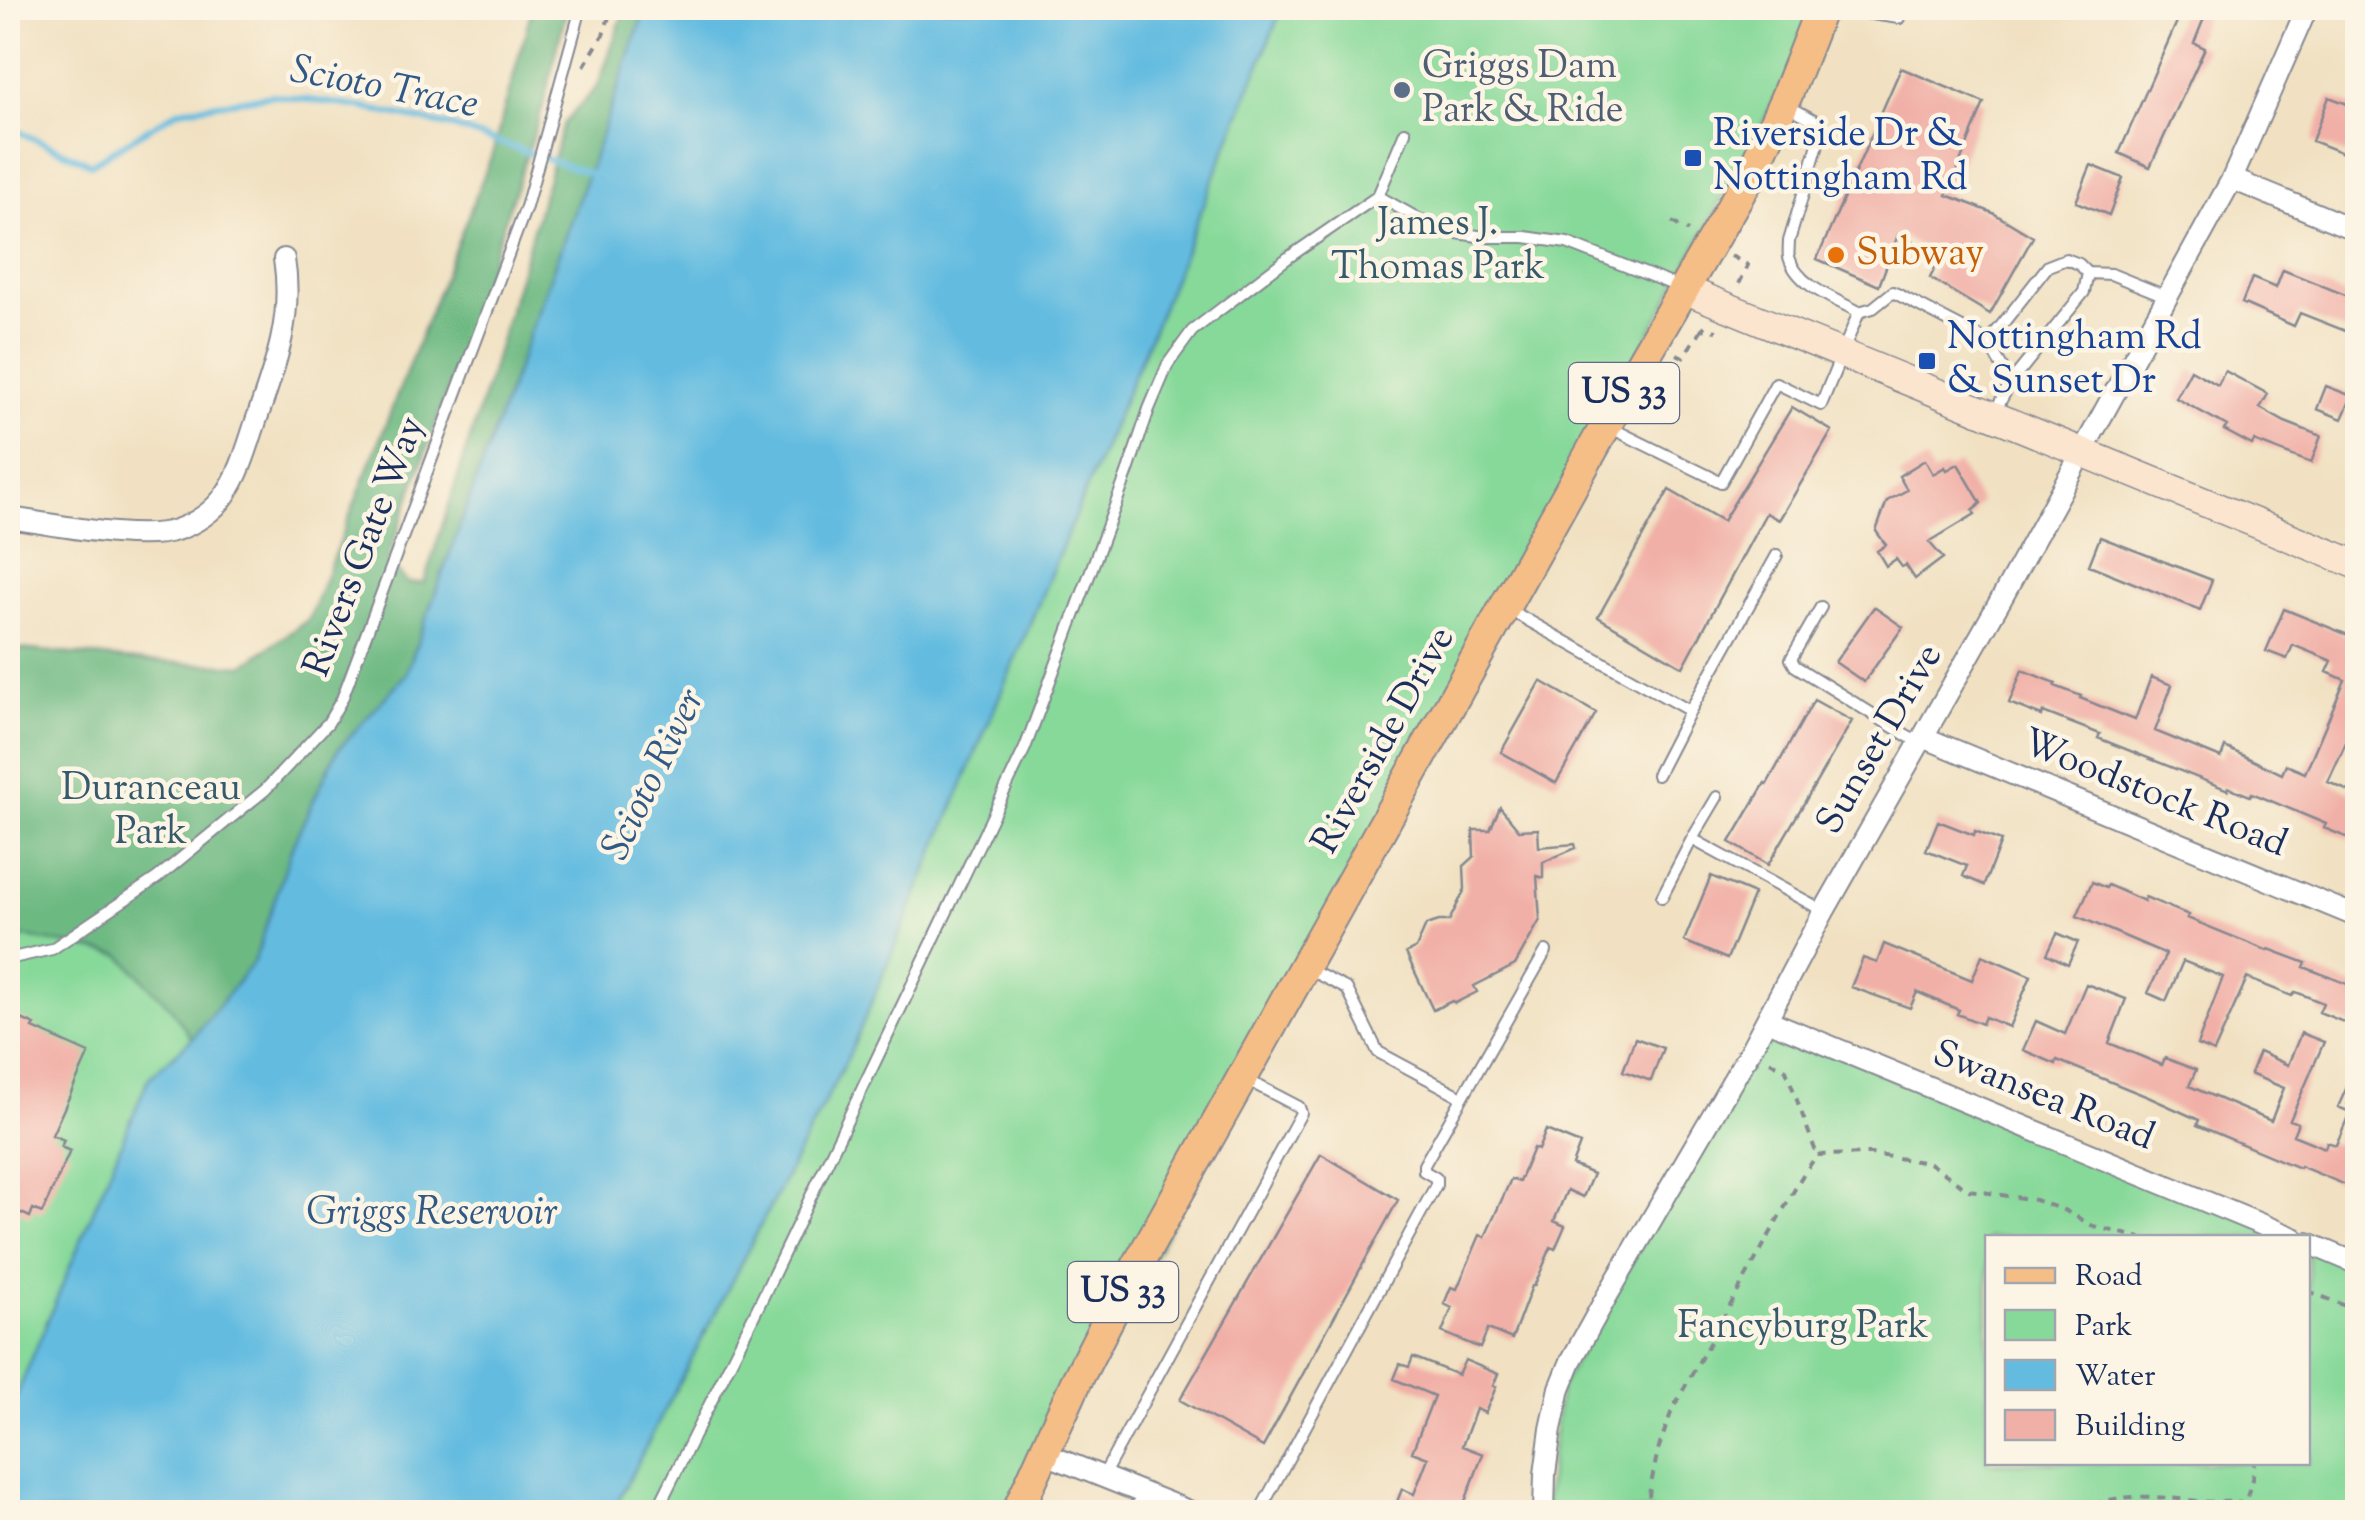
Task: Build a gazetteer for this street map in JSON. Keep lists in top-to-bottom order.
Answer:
{
  "streets": {
    "main road": ["US 33", "Riverside Drive"],
    "street": ["Sunset Drive", "Woodstock Road", "Swansea Road"],
    "lane": ["Rivers Gate Way"]
  },
  "crossings": [
    ["Sunset Drive", "Woodstock Road"],
    ["Sunset Drive", "Swansea Road"]
  ],
  "water": ["Scioto Trace", "Scioto River", "Griggs Reservoir"],
  "parks": ["James J. Thomas Park", "Duranceau Park", "Fancyburg Park"],
  "places": {
    "other": ["Griggs Dam Park & Ride", "Subway"],
    "transit": ["Riverside Dr & Nottingham Rd", "Nottingham Rd & Sunset Dr"]
  },
  "legend": [
    "Road",
    "Park",
    "Water",
    "Building"
  ]
}
